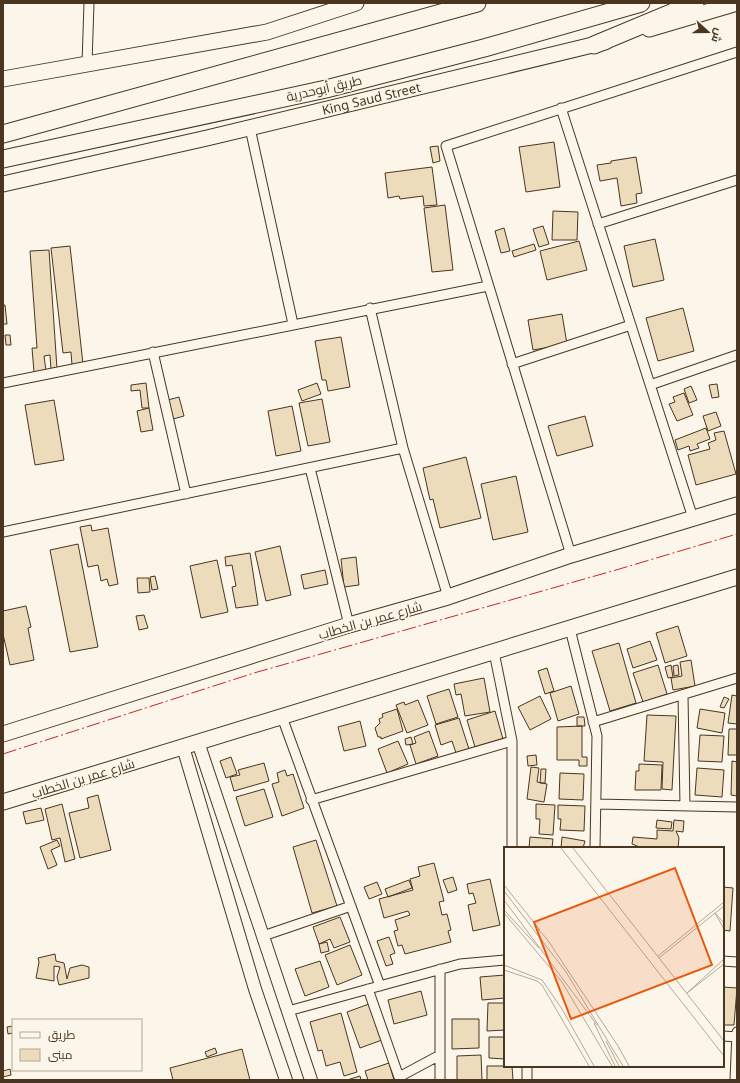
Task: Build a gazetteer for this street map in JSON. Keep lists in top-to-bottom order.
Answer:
{
  "streets": {
    "highway": ["طريق أبوحدرية"],
    "main road": ["King Saud Street", "شارع عمر بن الخطاب"]
  },
  "legend": ["طريق", "مبنى"],
  "north": "right"
}
